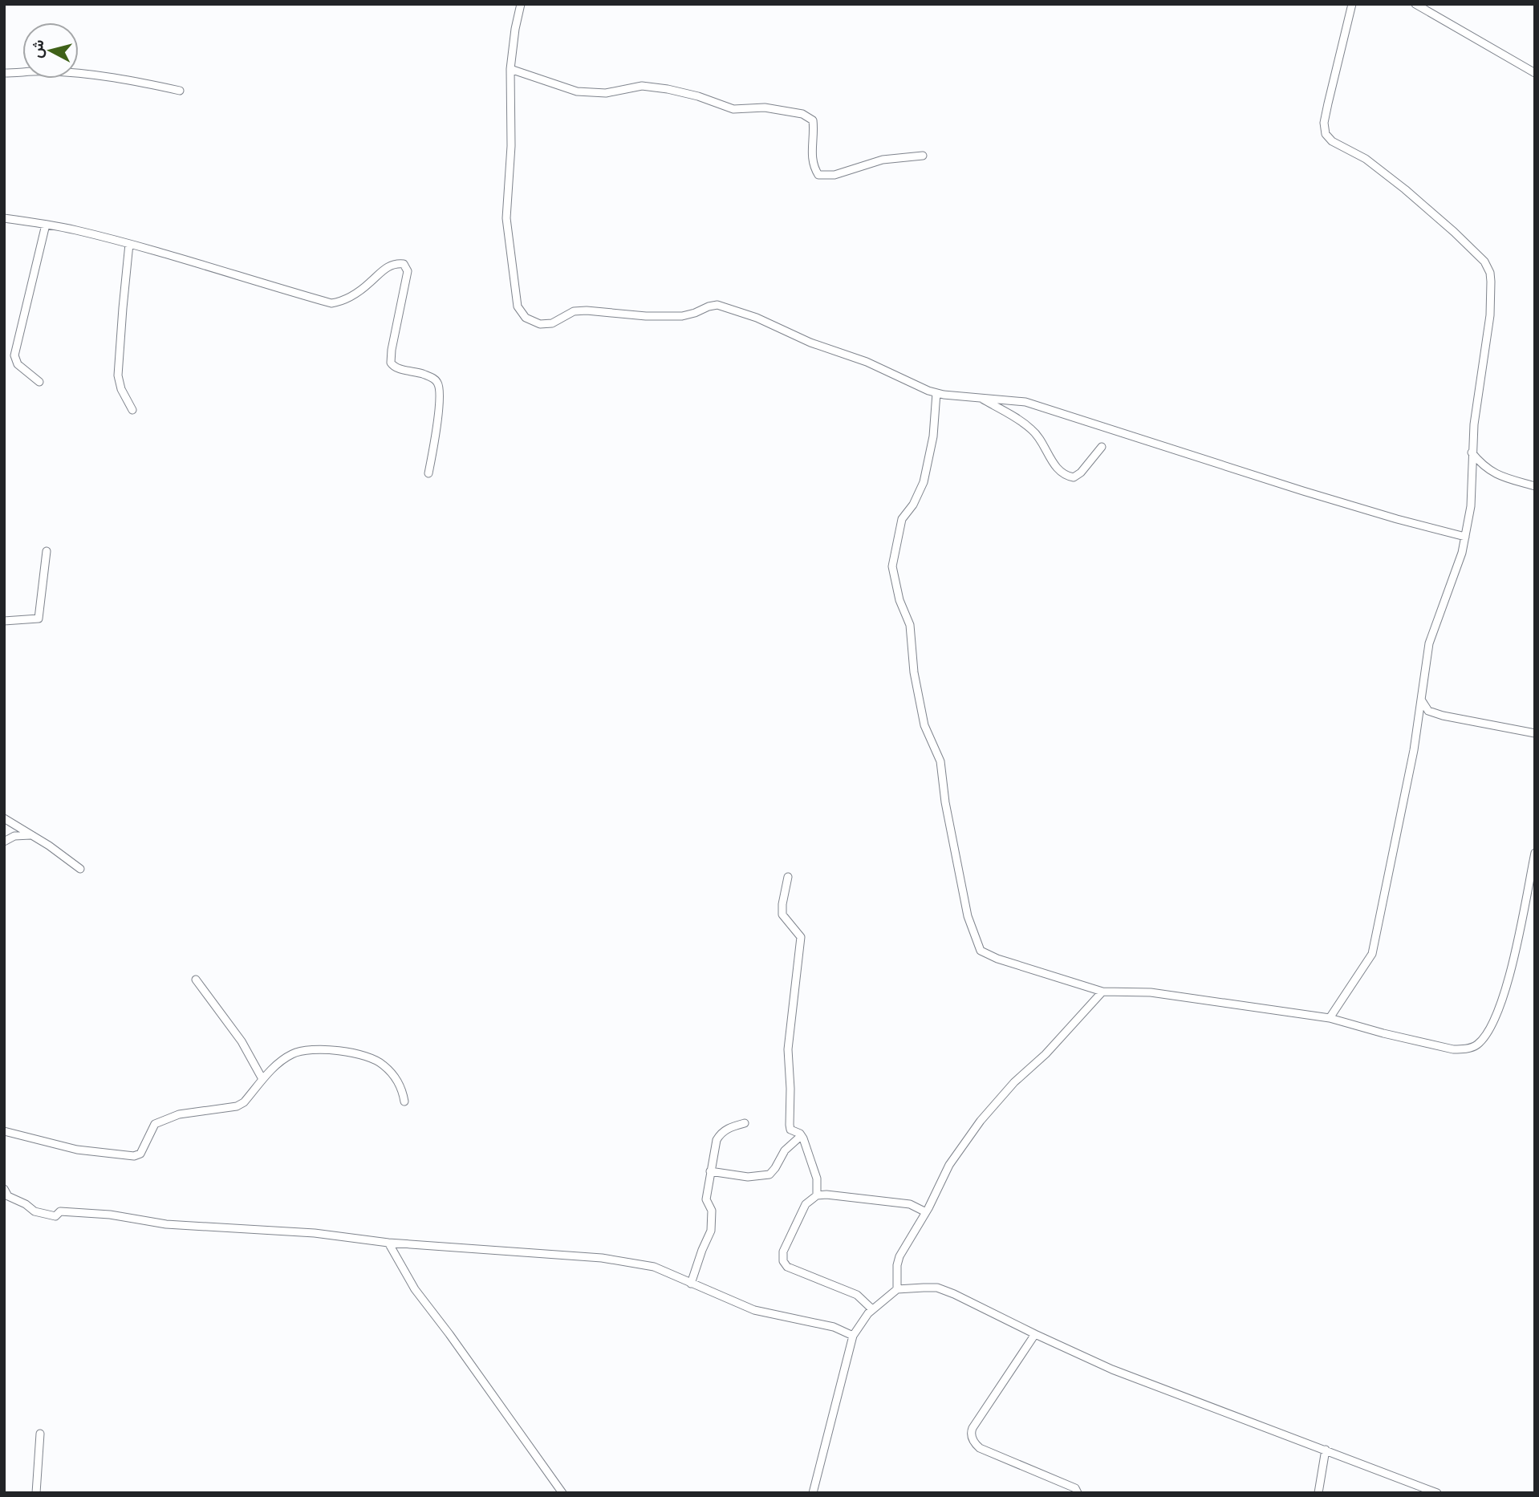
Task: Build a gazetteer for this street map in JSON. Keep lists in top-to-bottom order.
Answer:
{
  "north": "left"
}
